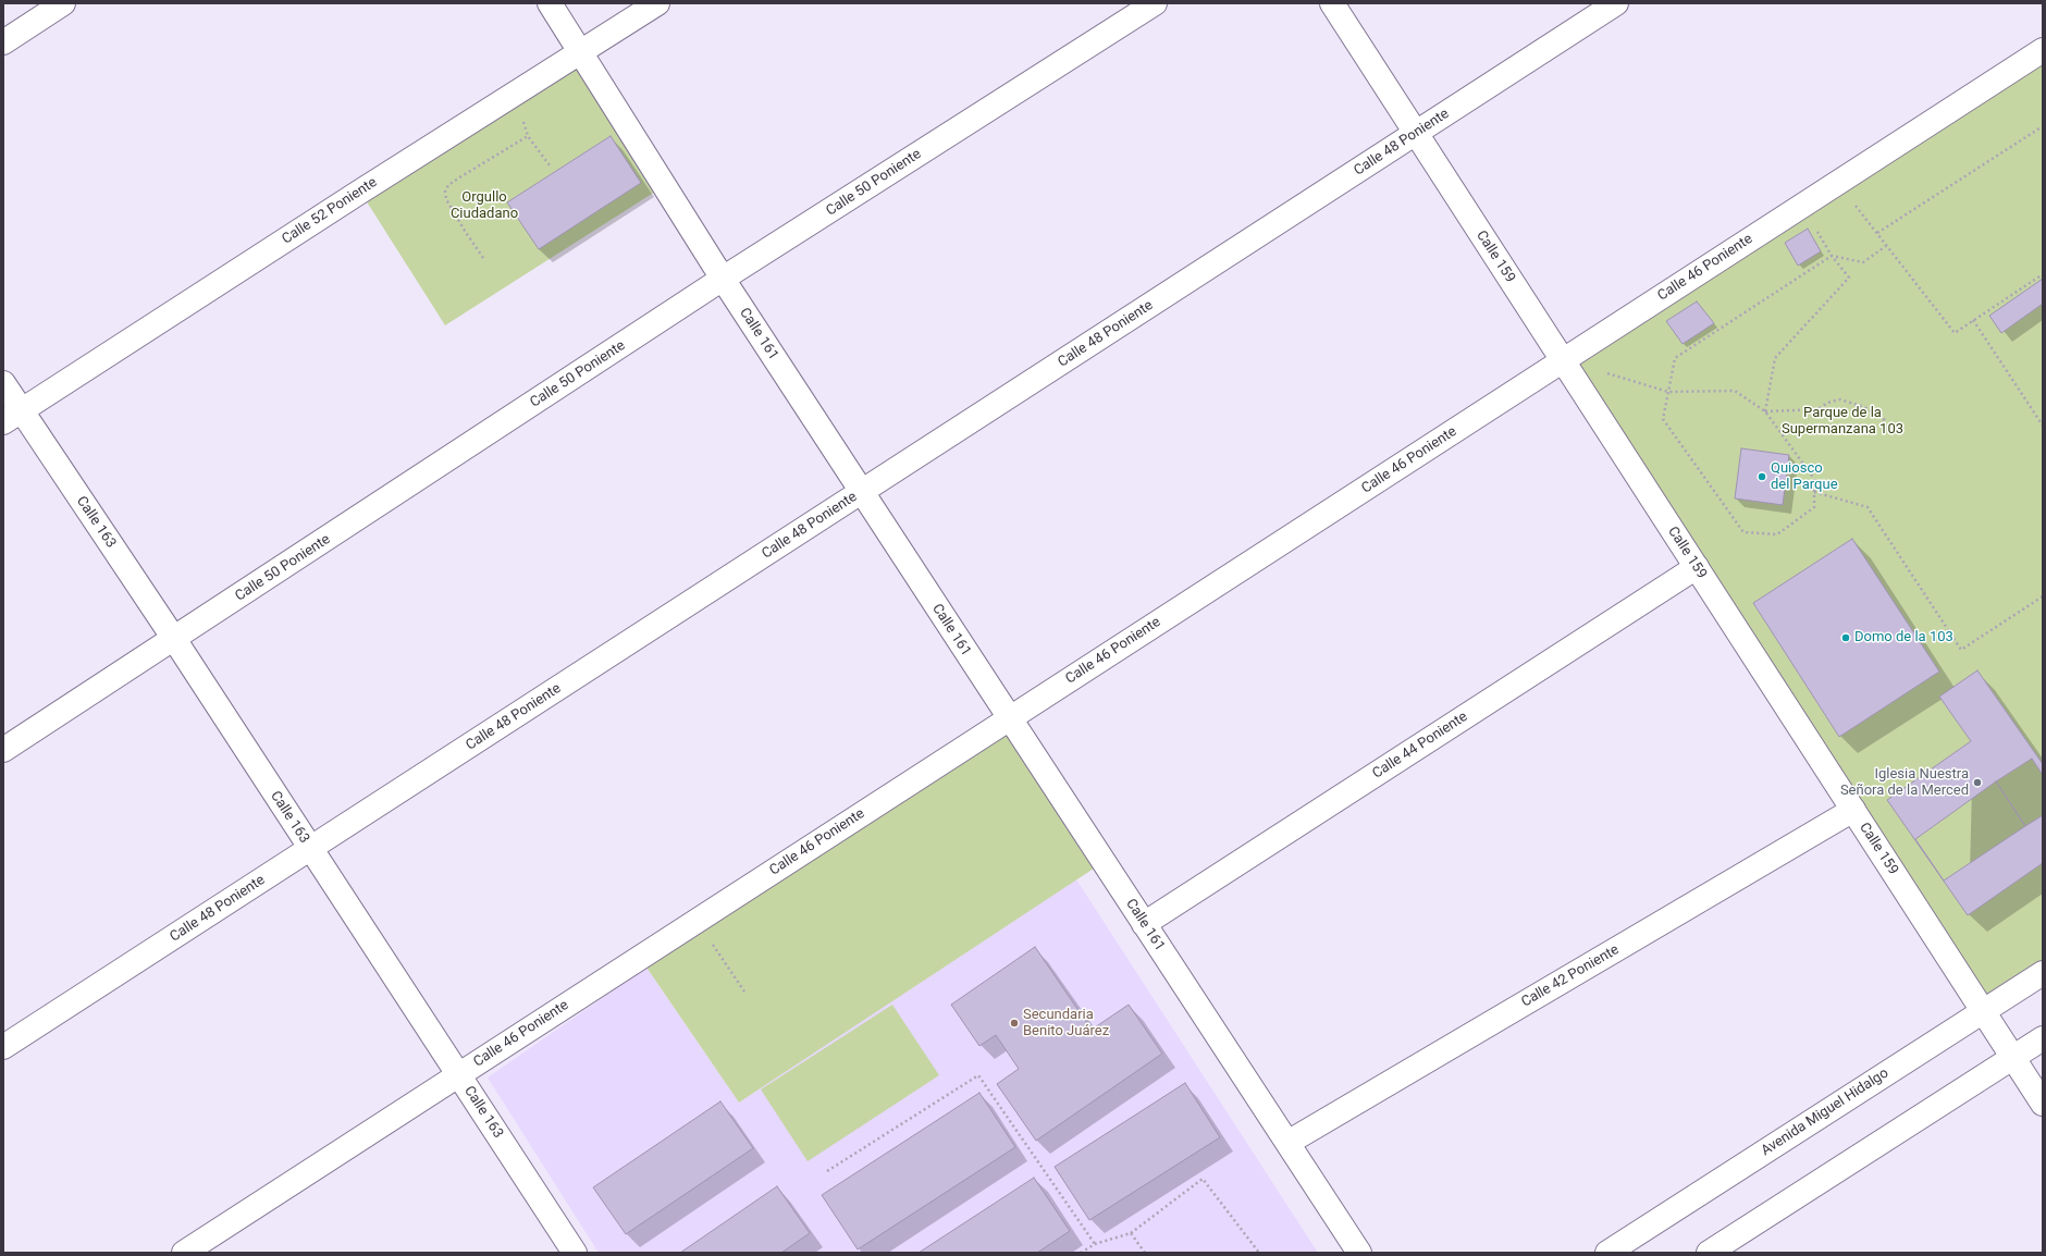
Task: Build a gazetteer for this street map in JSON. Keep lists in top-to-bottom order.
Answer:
{
  "streets": {
    "street": [
      "Calle 48 Poniente",
      "Calle 50 Poniente",
      "Calle 52 Poniente",
      "Calle 159",
      "Calle 46 Poniente",
      "Calle 161",
      "Calle 163",
      "Calle 44 Poniente",
      "Calle 42 Poniente",
      "Avenida Miguel Hidalgo"
    ]
  },
  "crossings": [
    ["Calle 48 Poniente", "Calle 159"],
    ["Calle 48 Poniente", "Calle 161"],
    ["Calle 48 Poniente", "Calle 163"],
    ["Calle 50 Poniente", "Calle 161"],
    ["Calle 50 Poniente", "Calle 163"],
    ["Calle 52 Poniente", "Calle 161"],
    ["Calle 52 Poniente", "Calle 163"],
    ["Calle 159", "Calle 46 Poniente"],
    ["Calle 159", "Calle 44 Poniente"],
    ["Calle 159", "Calle 42 Poniente"],
    ["Calle 159", "Avenida Miguel Hidalgo"],
    ["Calle 46 Poniente", "Calle 161"],
    ["Calle 46 Poniente", "Calle 163"],
    ["Calle 161", "Calle 44 Poniente"],
    ["Calle 161", "Calle 42 Poniente"]
  ],
  "parks": ["Orgullo Ciudadano", "Parque de la Supermanzana 103"],
  "places": [
    "Quiosco del Parque",
    "Domo de la 103",
    "Iglesia Nuestra Señora de la Merced",
    "Secundaria Benito Juárez"
  ]
}
